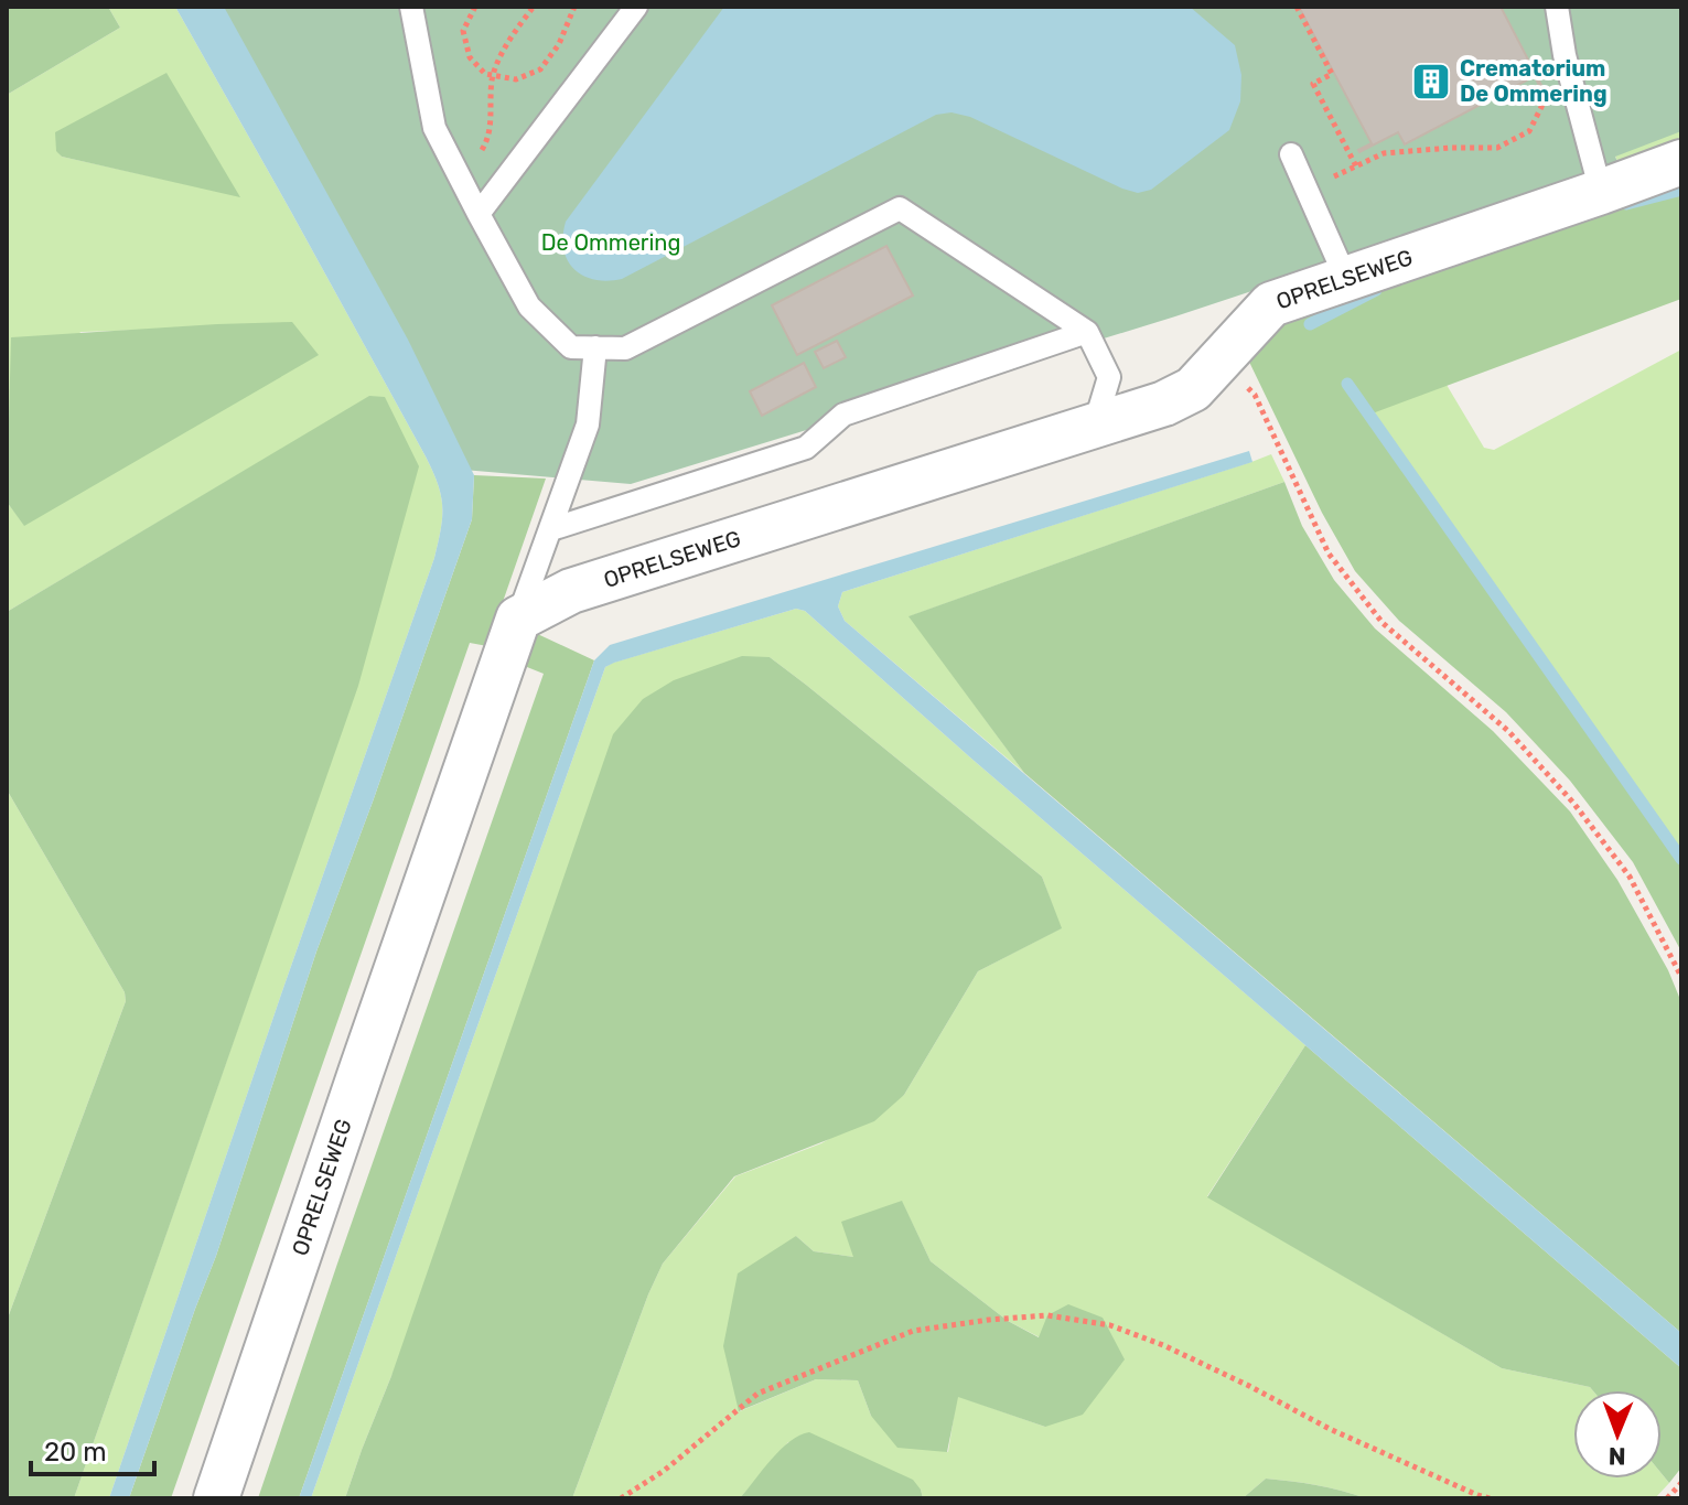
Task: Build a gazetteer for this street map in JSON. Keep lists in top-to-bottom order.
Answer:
{
  "streets": {
    "street": ["OPRELSEWEG"]
  },
  "parks": ["De Ommering"],
  "places": {
    "building": ["Crematorium De Ommering"]
  },
  "scale_bar": "20 m",
  "north": "bottom"
}
